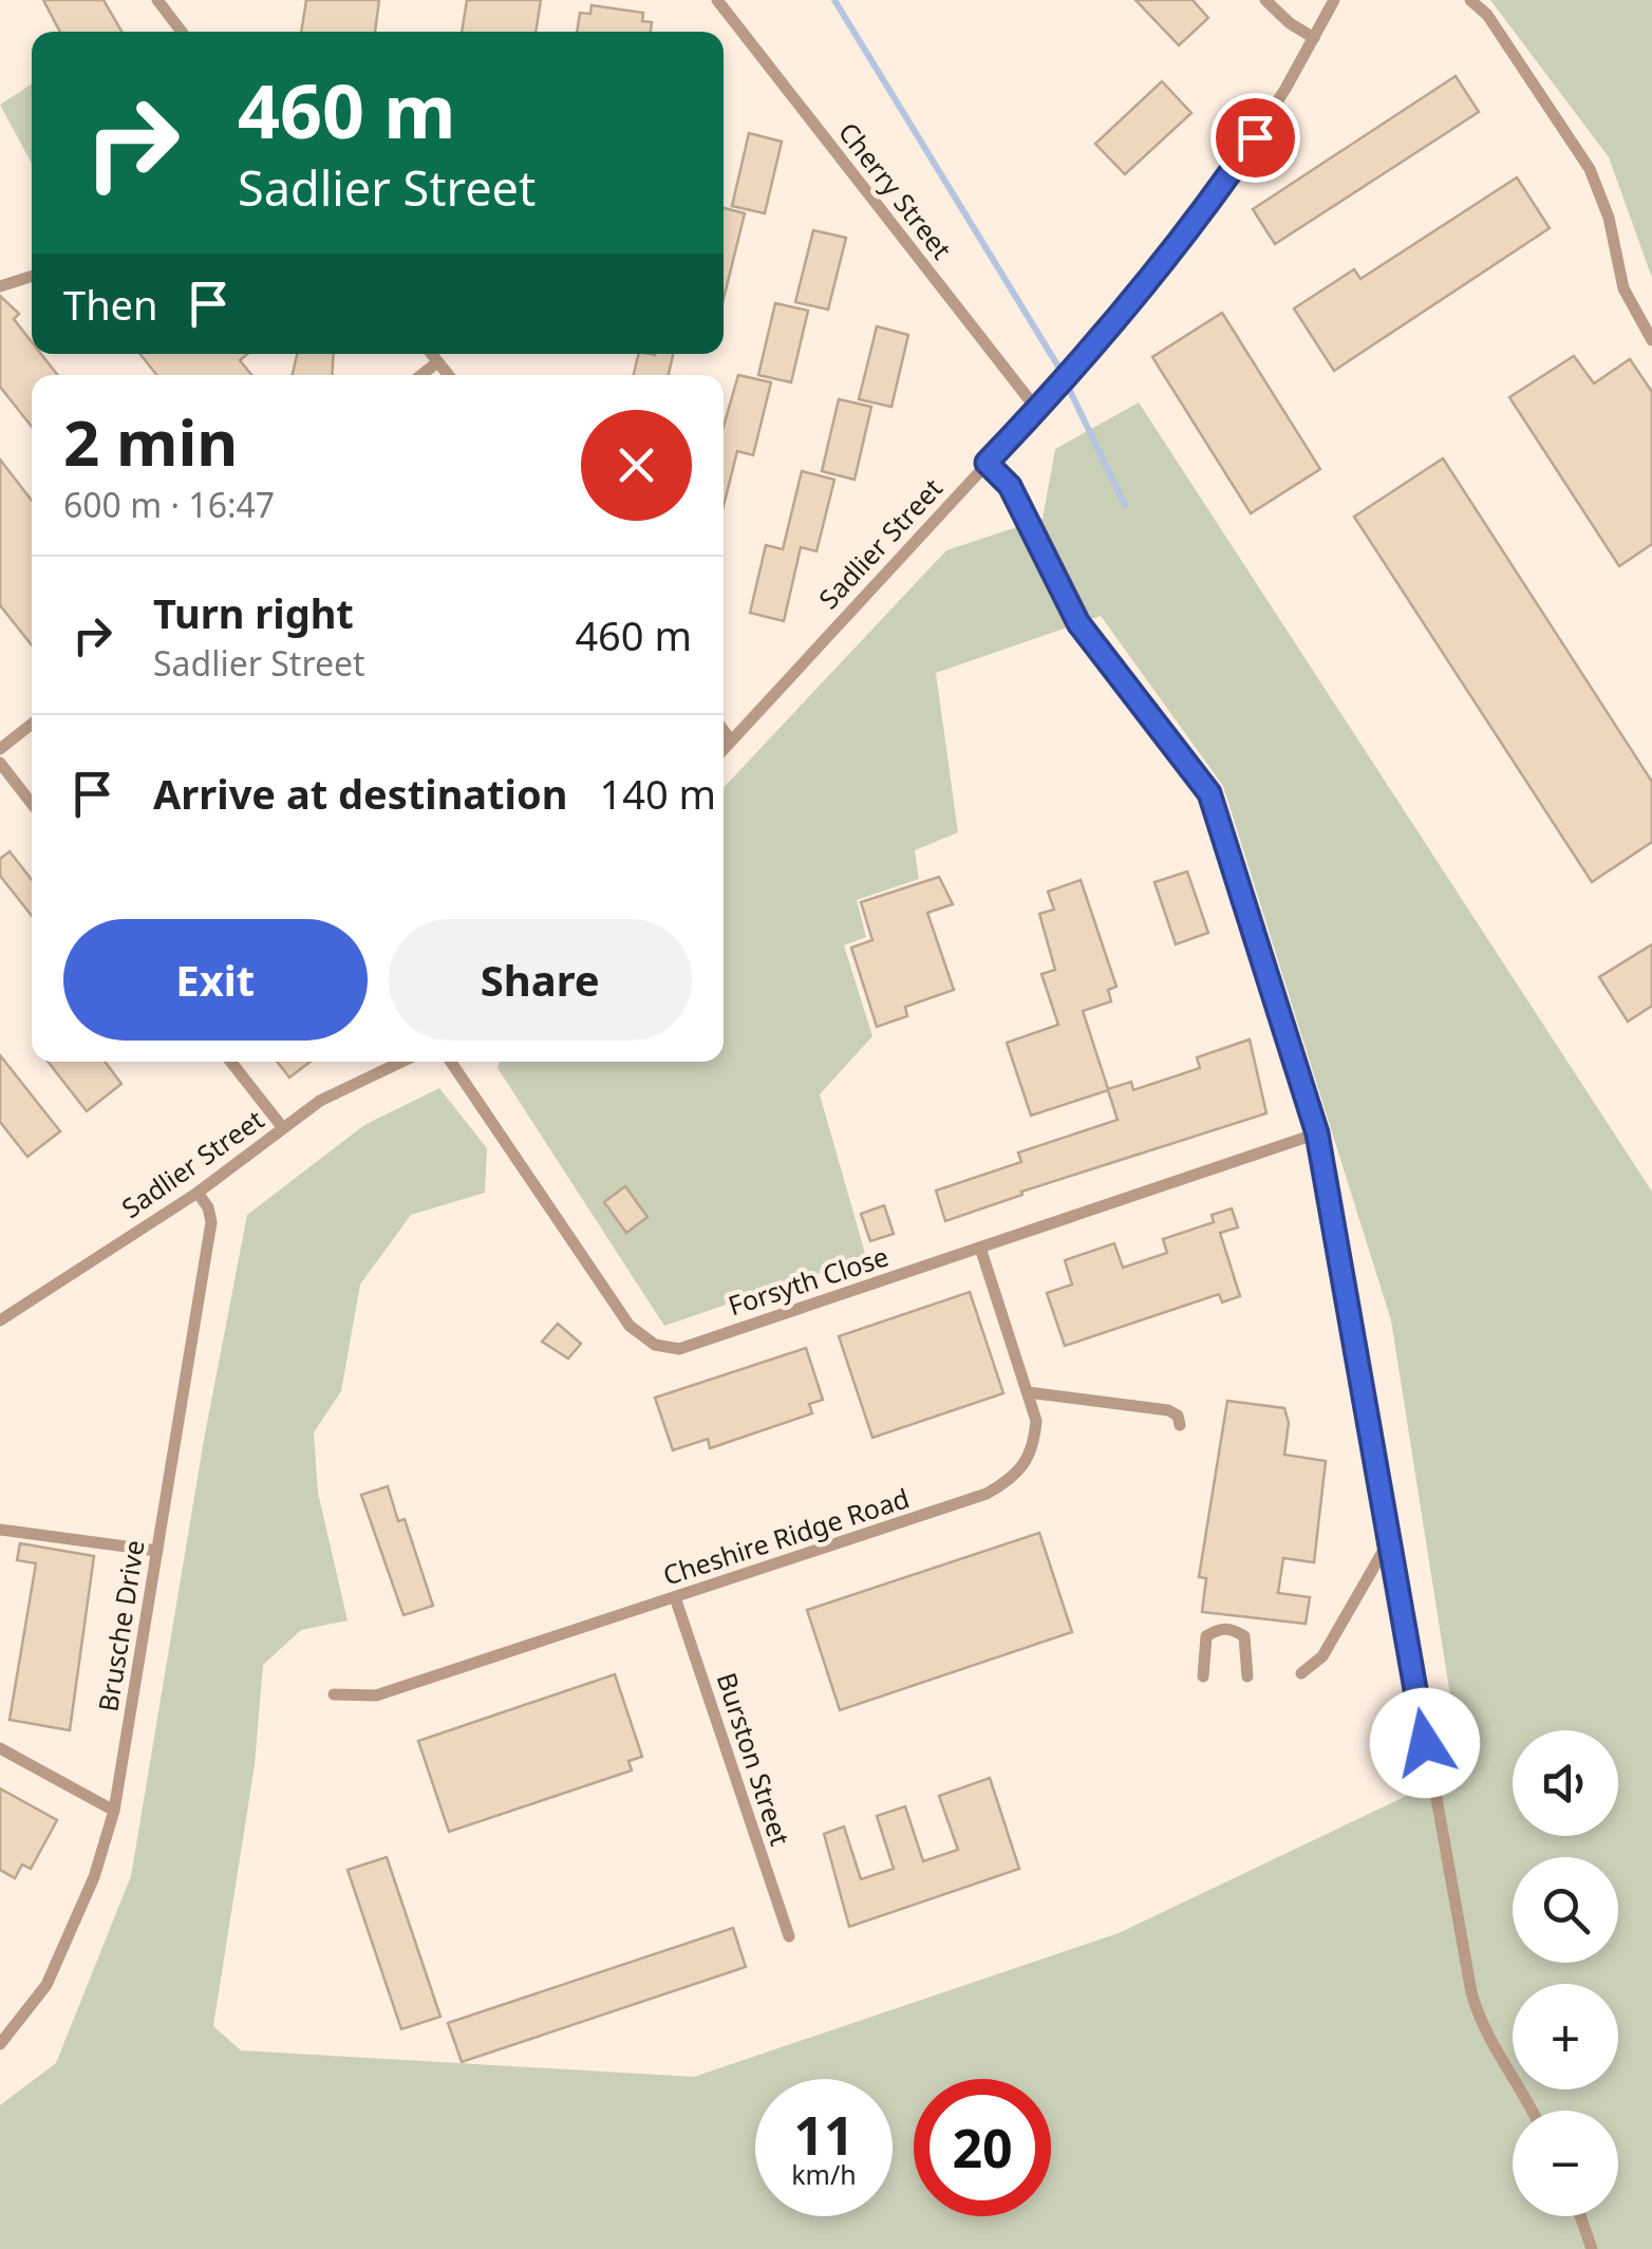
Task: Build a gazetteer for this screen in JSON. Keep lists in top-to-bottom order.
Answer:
{
  "streets": {
    "lane": [
      "Cherry Street",
      "Sadlier Street",
      "Forsyth Close",
      "Cheshire Ridge Road",
      "Brusche Drive",
      "Burston Street"
    ]
  },
  "crossings": [
    ["Cherry Street", "Sadlier Street"],
    ["Sadlier Street", "Brusche Drive"],
    ["Forsyth Close", "Cheshire Ridge Road"],
    ["Cheshire Ridge Road", "Burston Street"]
  ],
  "page": {
    "turn": ["460 m", "Sadlier Street"],
    "then": "Then",
    "heading": ["2 min", "600 m · 16:47"],
    "list": [
      {
        "name": "Turn right",
        "note": "Sadlier Street",
        "value": "460 m"
      },
      {
        "name": "Arrive at destination",
        "value": "140 m"
      }
    ],
    "buttons": ["Exit", "Share"],
    "map_buttons": ["+", "−"],
    "speed": "11 km/h",
    "limit": "20"
  }
}
